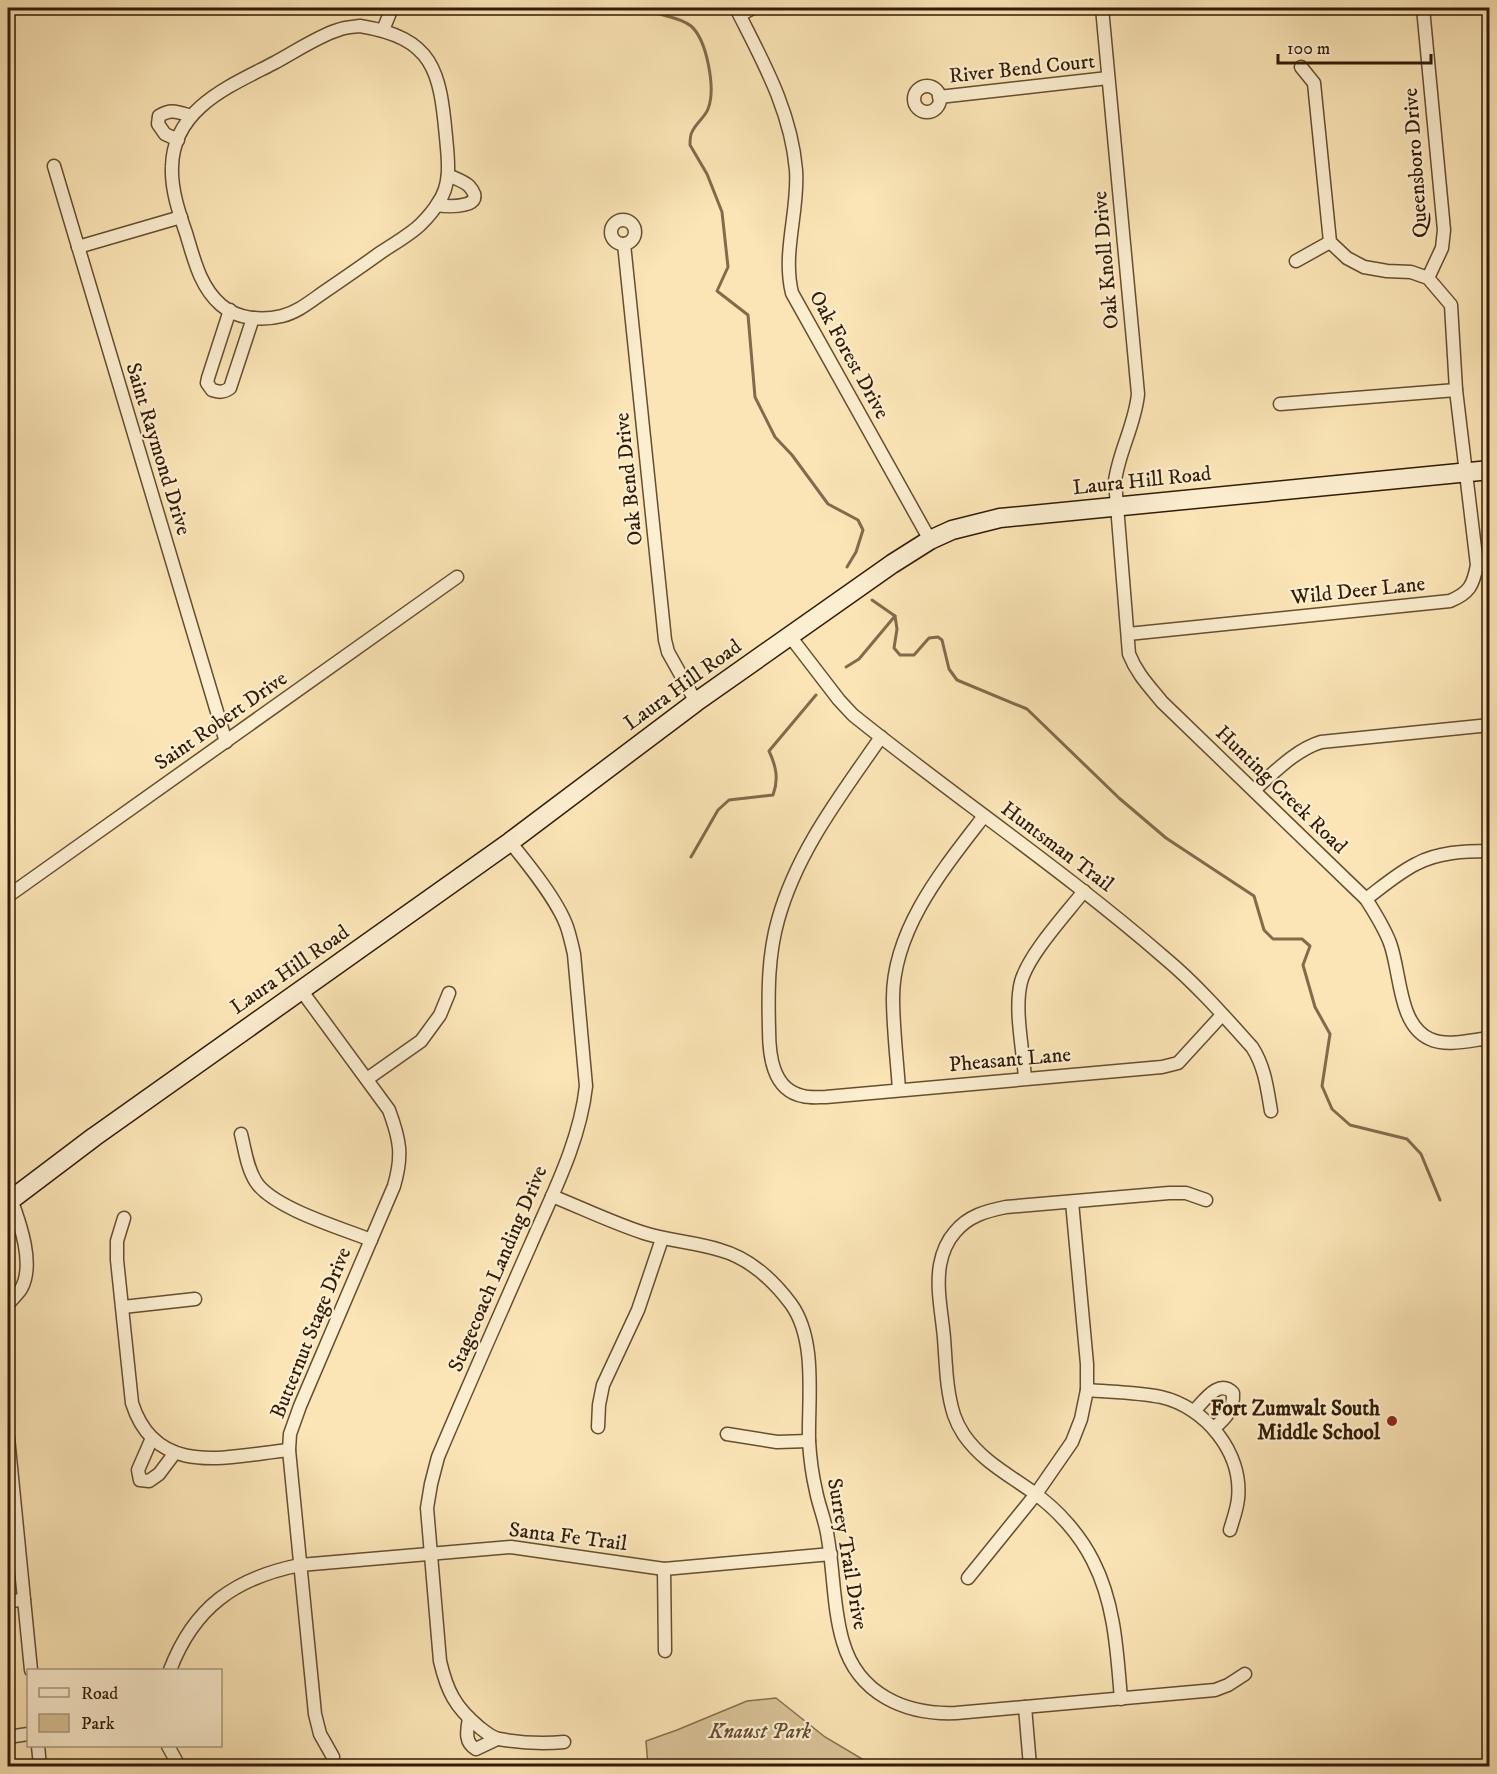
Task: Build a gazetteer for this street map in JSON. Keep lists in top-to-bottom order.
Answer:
{
  "streets": {
    "main road": ["Laura Hill Road"],
    "street": [
      "River Bend Court",
      "Queensboro Drive",
      "Oak Knoll Drive",
      "Oak Forest Drive",
      "Saint Raymond Drive",
      "Oak Bend Drive",
      "Wild Deer Lane",
      "Saint Robert Drive",
      "Hunting Creek Road",
      "Huntsman Trail",
      "Pheasant Lane",
      "Stagecoach Landing Drive",
      "Butternut Stage Drive",
      "Santa Fe Trail",
      "Surrey Trail Drive"
    ]
  },
  "crossings": [
    ["River Bend Court", "Oak Knoll Drive"],
    ["Queensboro Drive", "Wild Deer Lane"],
    ["Oak Knoll Drive", "Laura Hill Road"],
    ["Oak Knoll Drive", "Hunting Creek Road"],
    ["Oak Forest Drive", "Laura Hill Road"],
    ["Saint Raymond Drive", "Saint Robert Drive"],
    ["Oak Bend Drive", "Laura Hill Road"],
    ["Laura Hill Road", "Wild Deer Lane"],
    ["Laura Hill Road", "Hunting Creek Road"],
    ["Laura Hill Road", "Huntsman Trail"],
    ["Laura Hill Road", "Stagecoach Landing Drive"],
    ["Laura Hill Road", "Butternut Stage Drive"],
    ["Wild Deer Lane", "Hunting Creek Road"],
    ["Huntsman Trail", "Pheasant Lane"],
    ["Stagecoach Landing Drive", "Santa Fe Trail"],
    ["Stagecoach Landing Drive", "Surrey Trail Drive"],
    ["Butternut Stage Drive", "Santa Fe Trail"],
    ["Santa Fe Trail", "Surrey Trail Drive"]
  ],
  "parks": ["Knaust Park"],
  "places": ["Fort Zumwalt South Middle School"],
  "legend": ["Road", "Park"],
  "scale_bar": "100 m"
}
